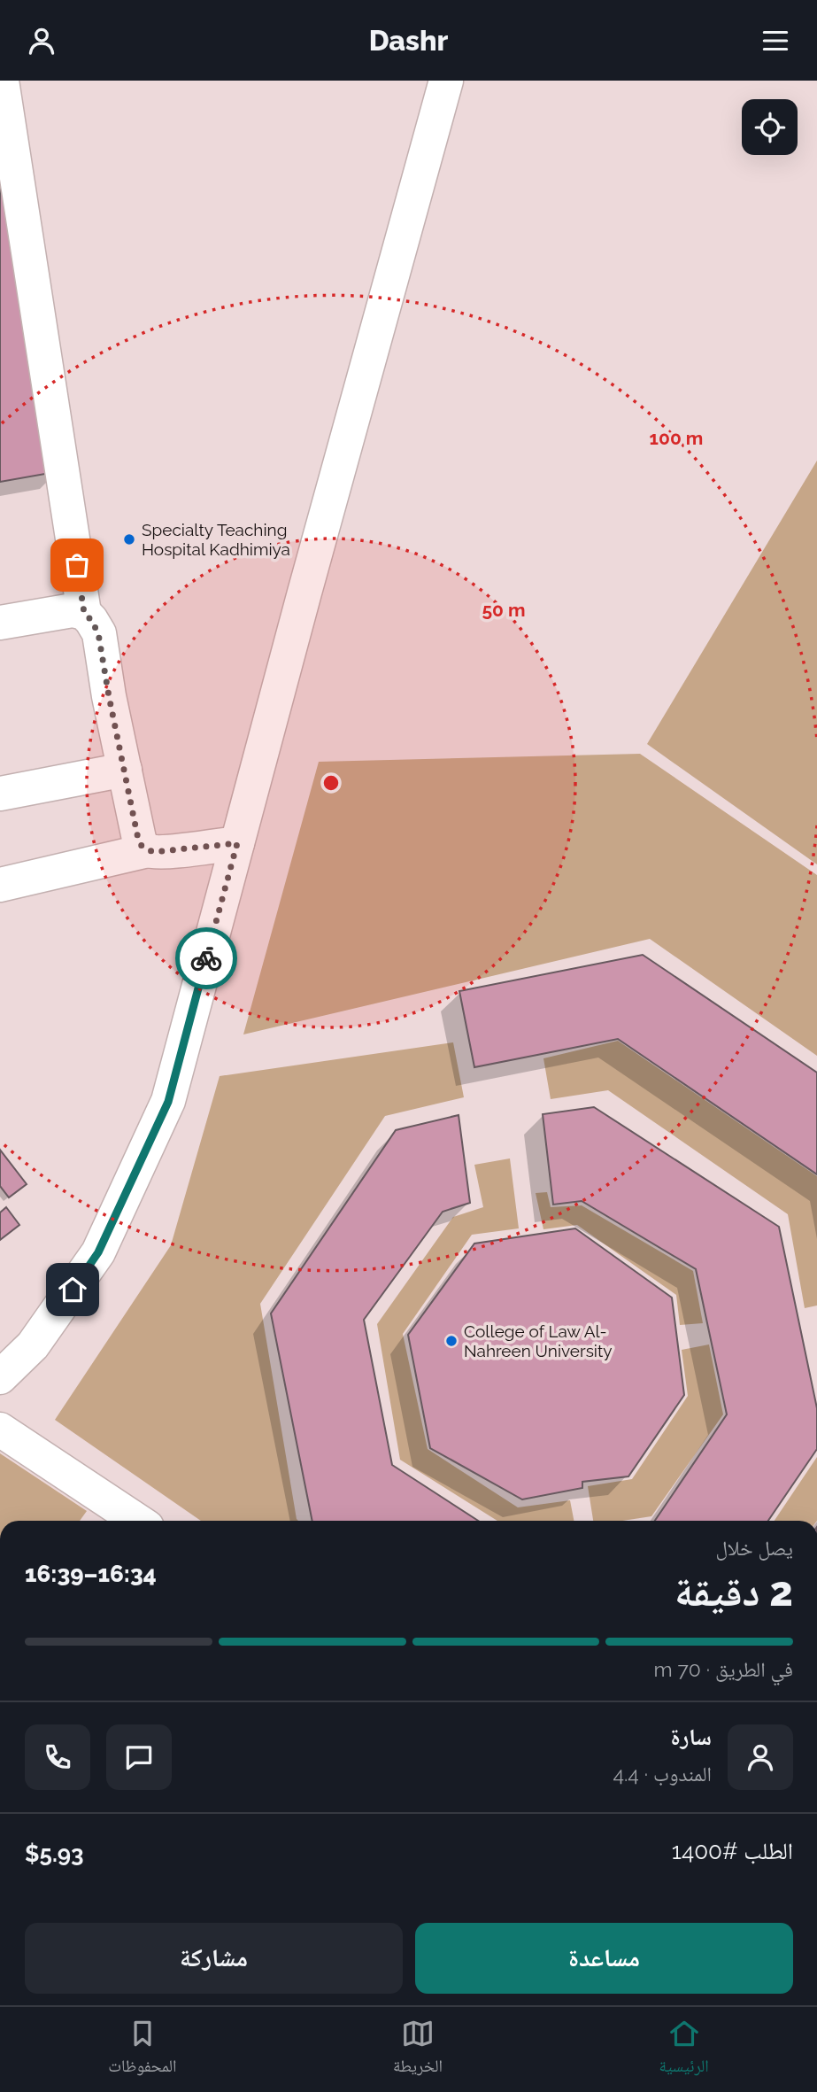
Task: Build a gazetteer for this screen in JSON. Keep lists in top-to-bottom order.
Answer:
{
  "places": ["Specialty Teaching Hospital Kadhimiya", "College of Law Al- Nahreen University"],
  "page": {
    "header": "Dashr",
    "heading": ["2 دقيقة", "يصل خلال", "16:34–16:39"],
    "panel": [
      "سارة",
      "المندوب · 4.4",
      "الطلب #1400",
      "$5.93"
    ],
    "bar": "في الطريق · 70 m",
    "buttons": ["مساعدة", "مشاركة"],
    "tabs": ["الرئيسية", "الخريطة", "المحفوظات"]
  },
  "rings": ["100 m", "50 m"]
}
